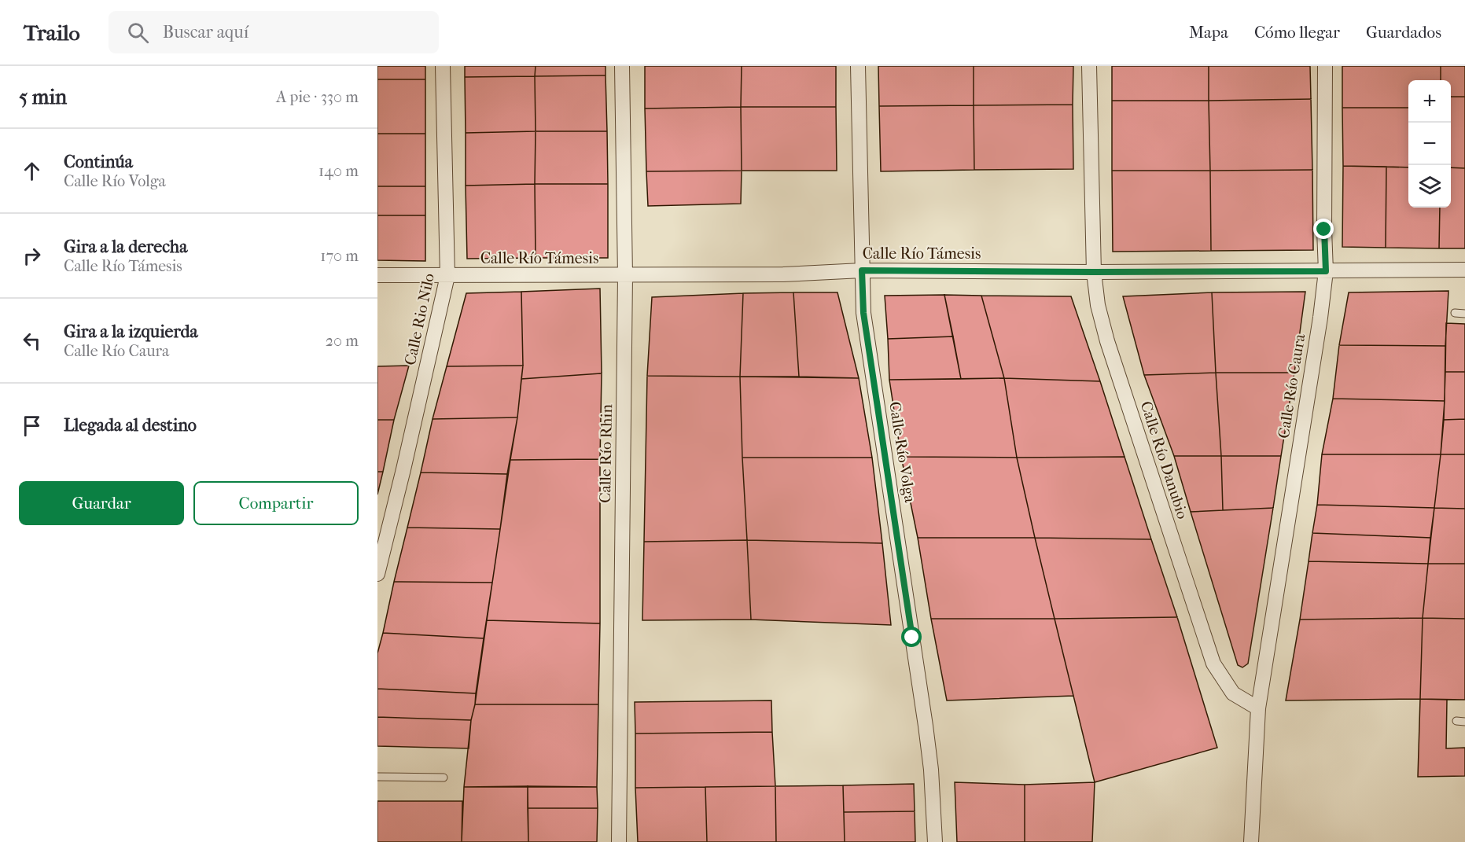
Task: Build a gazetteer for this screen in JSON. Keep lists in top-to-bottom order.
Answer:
{
  "streets": {
    "street": [
      "Calle Río Támesis",
      "Calle Rio Nilo",
      "Calle Río Caura",
      "Calle Río Volga",
      "Calle Río Rhin",
      "Calle Río Danubio"
    ]
  },
  "crossings": [
    ["Calle Río Támesis", "Calle Rio Nilo"],
    ["Calle Río Támesis", "Calle Río Caura"],
    ["Calle Río Támesis", "Calle Río Volga"],
    ["Calle Río Támesis", "Calle Río Rhin"],
    ["Calle Río Támesis", "Calle Río Danubio"],
    ["Calle Río Caura", "Calle Río Danubio"]
  ],
  "page": {
    "header": "Trailo",
    "search": "Buscar aquí",
    "nav": ["Mapa", "Cómo llegar", "Guardados"],
    "heading": ["5 min", "A pie · 330 m"],
    "map_buttons": ["+", "−"],
    "list": [
      ["Continúa", "Calle Río Volga", "140 m"],
      ["Gira a la derecha", "Calle Río Támesis", "170 m"],
      ["Gira a la izquierda", "Calle Río Caura", "20 m"],
      "Llegada al destino"
    ],
    "buttons": ["Guardar", "Compartir"]
  }
}
